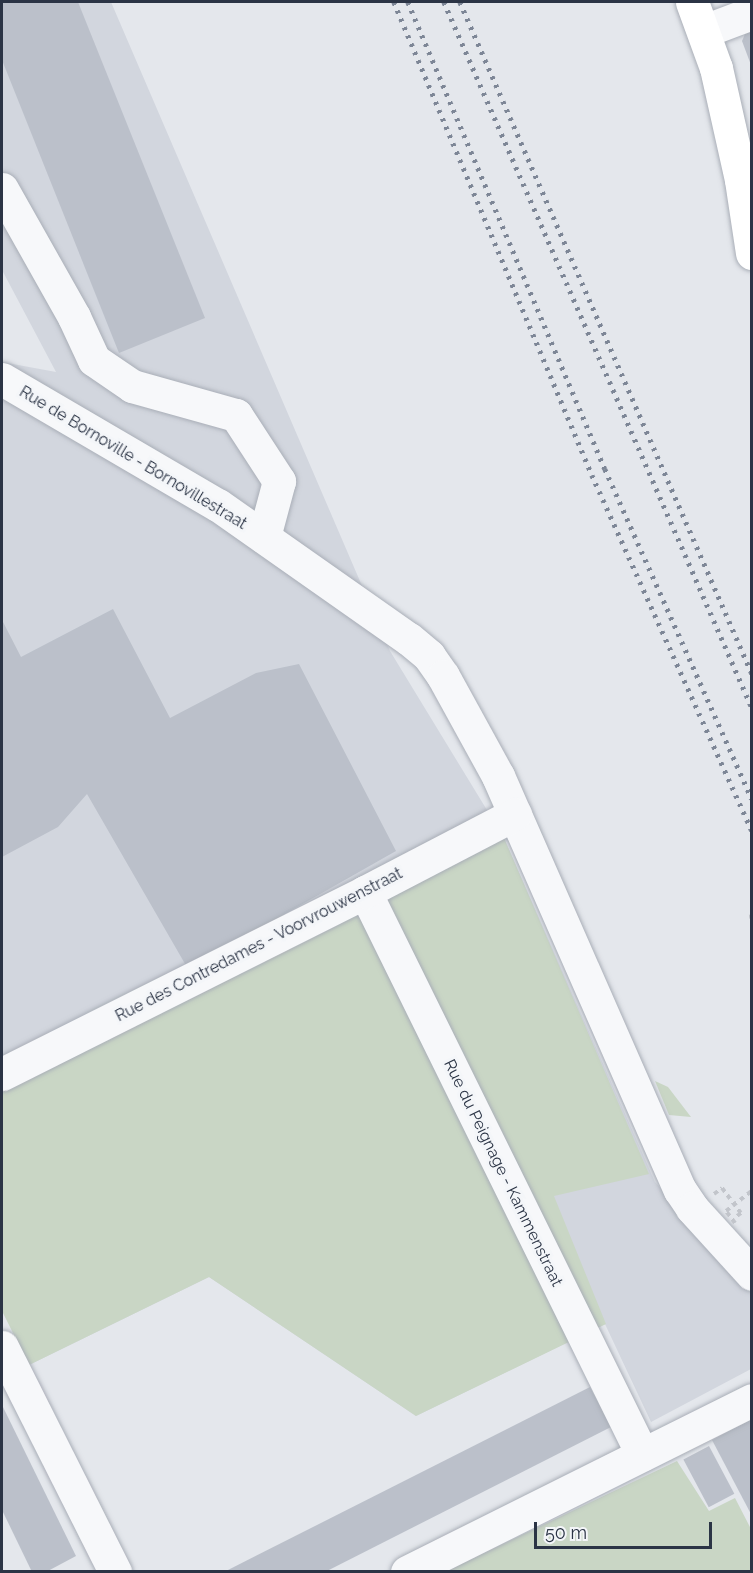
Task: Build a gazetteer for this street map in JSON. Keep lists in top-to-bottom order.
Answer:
{
  "streets": {
    "street": ["Rue de Bornoville - Bornovillestraat", "Rue des Contredames - Voorvrouwenstraat", "Rue du Peignage - Kammenstraat"]
  },
  "crossings": [
    ["Rue de Bornoville - Bornovillestraat", "Rue des Contredames - Voorvrouwenstraat"],
    ["Rue des Contredames - Voorvrouwenstraat", "Rue du Peignage - Kammenstraat"]
  ],
  "scale_bar": "50 m"
}
